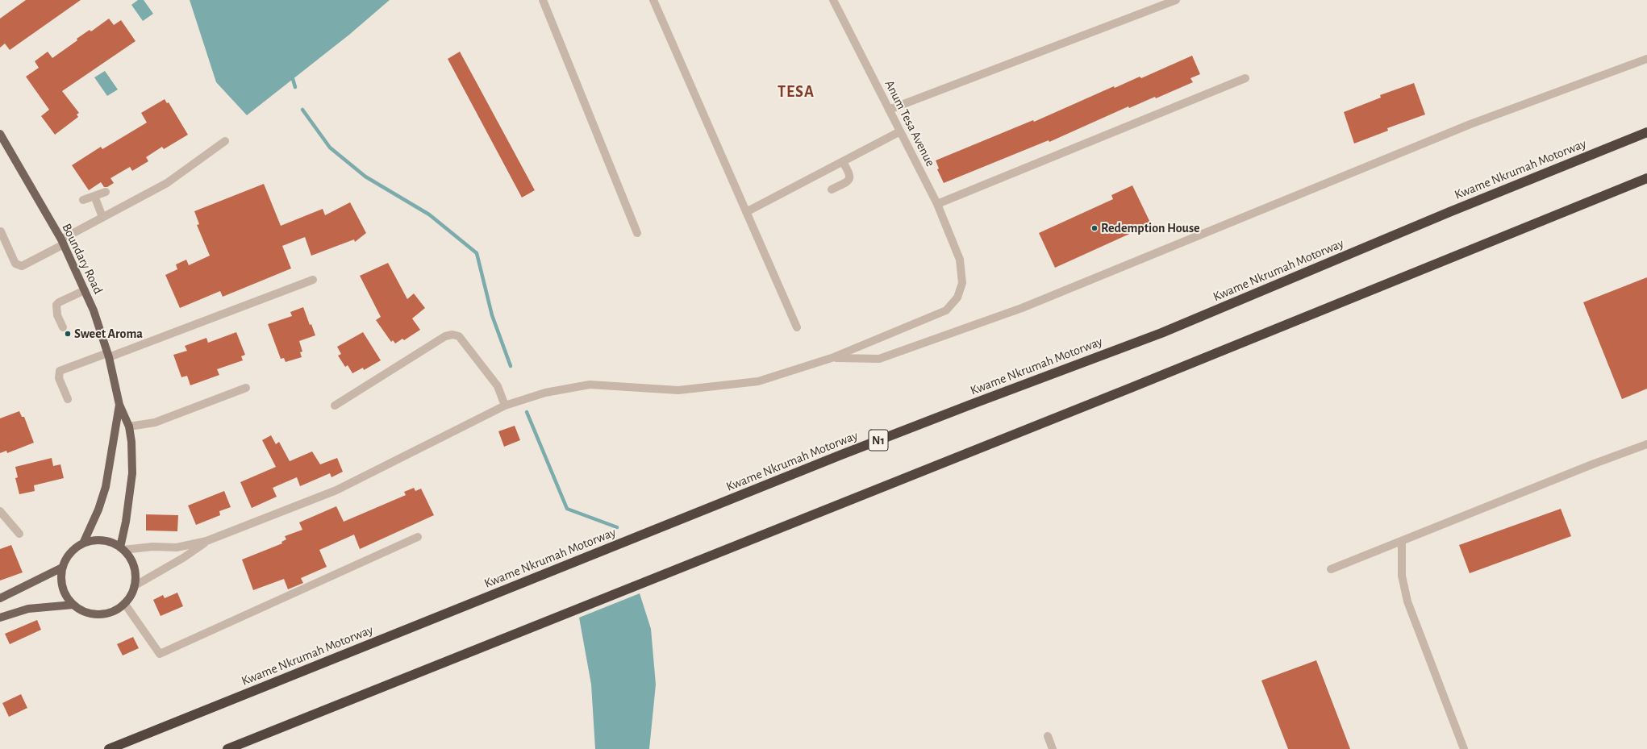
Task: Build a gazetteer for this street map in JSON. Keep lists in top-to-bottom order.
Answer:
{
  "streets": {
    "highway": ["Kwame Nkrumah Motorway", "N1"],
    "main road": ["Boundary Road"],
    "street": ["Anum Tesa Avenue"]
  },
  "districts": ["TESA"],
  "places": ["Redemption House", "Sweet Aroma"]
}
